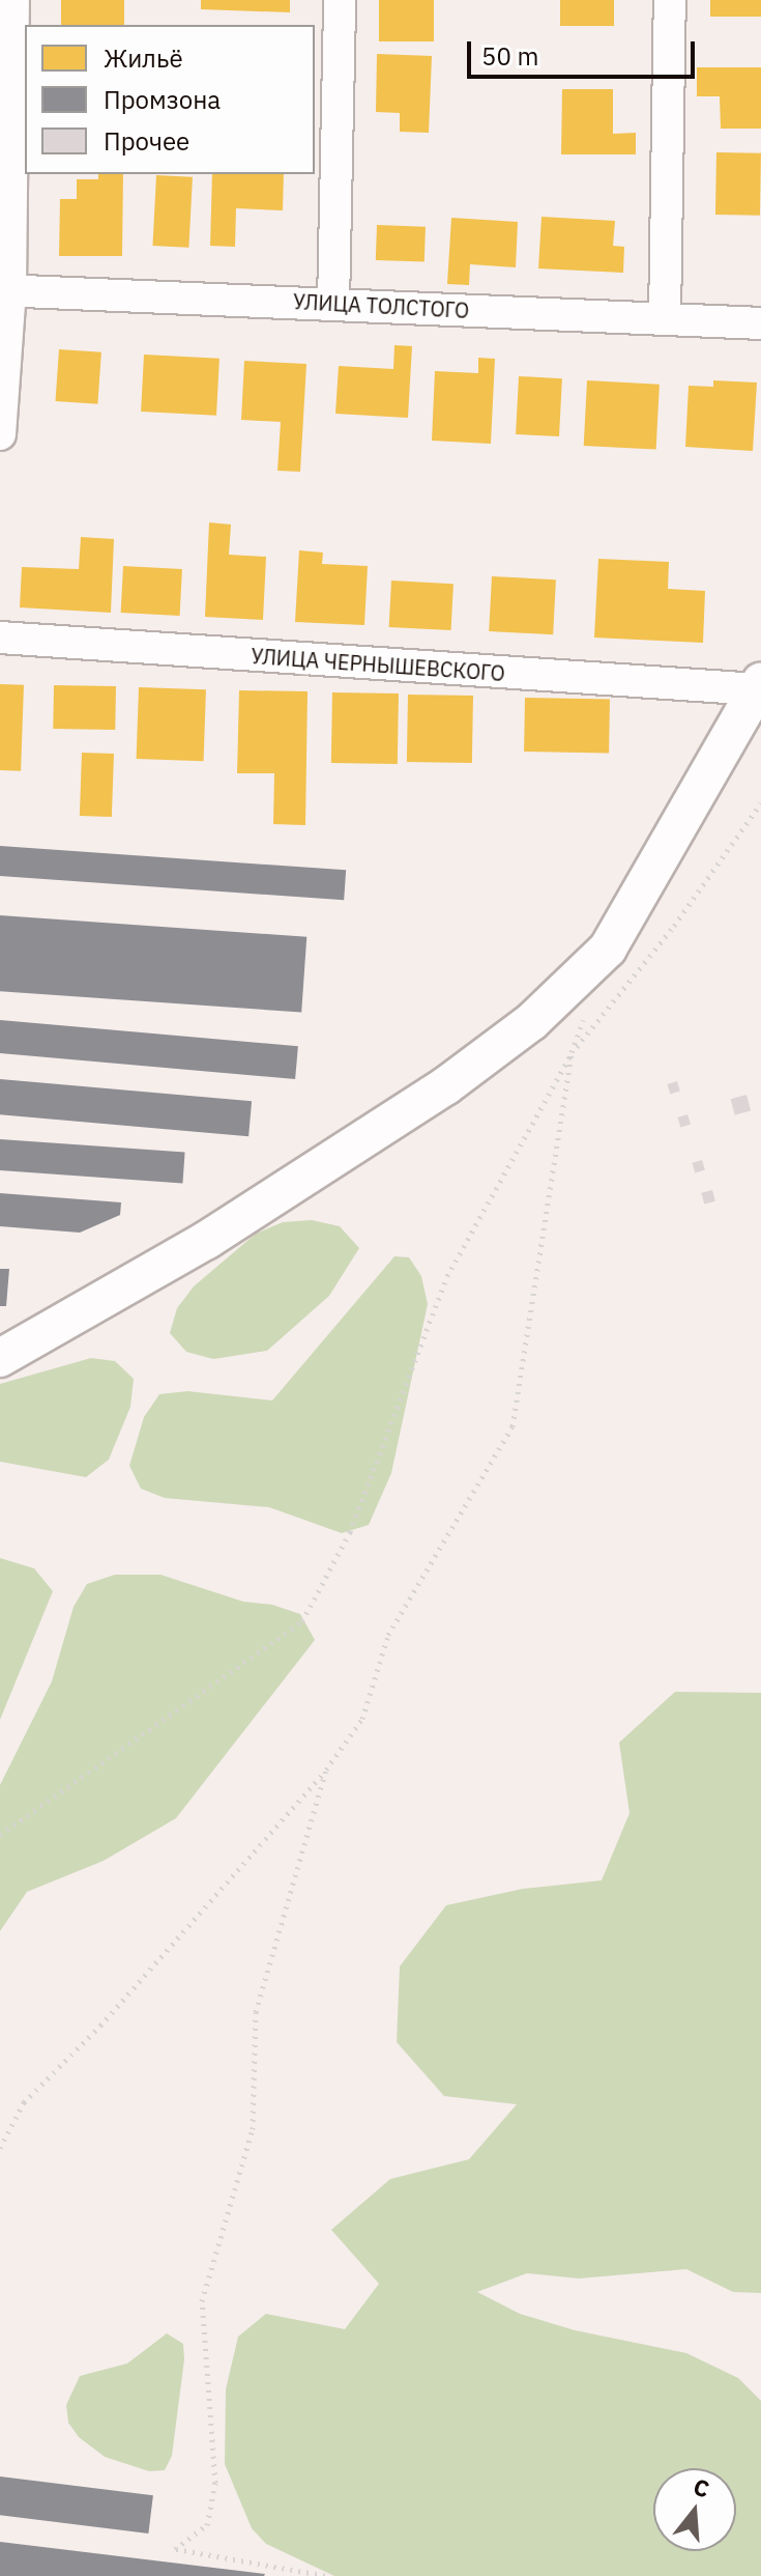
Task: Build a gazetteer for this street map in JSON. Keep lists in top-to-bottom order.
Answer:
{
  "streets": {
    "street": ["УЛИЦА ТОЛСТОГО", "УЛИЦА ЧЕРНЫШЕВСКОГО"]
  },
  "legend": ["Жильё", "Промзона", "Прочее"],
  "scale_bar": "50 m",
  "north": "top"
}
